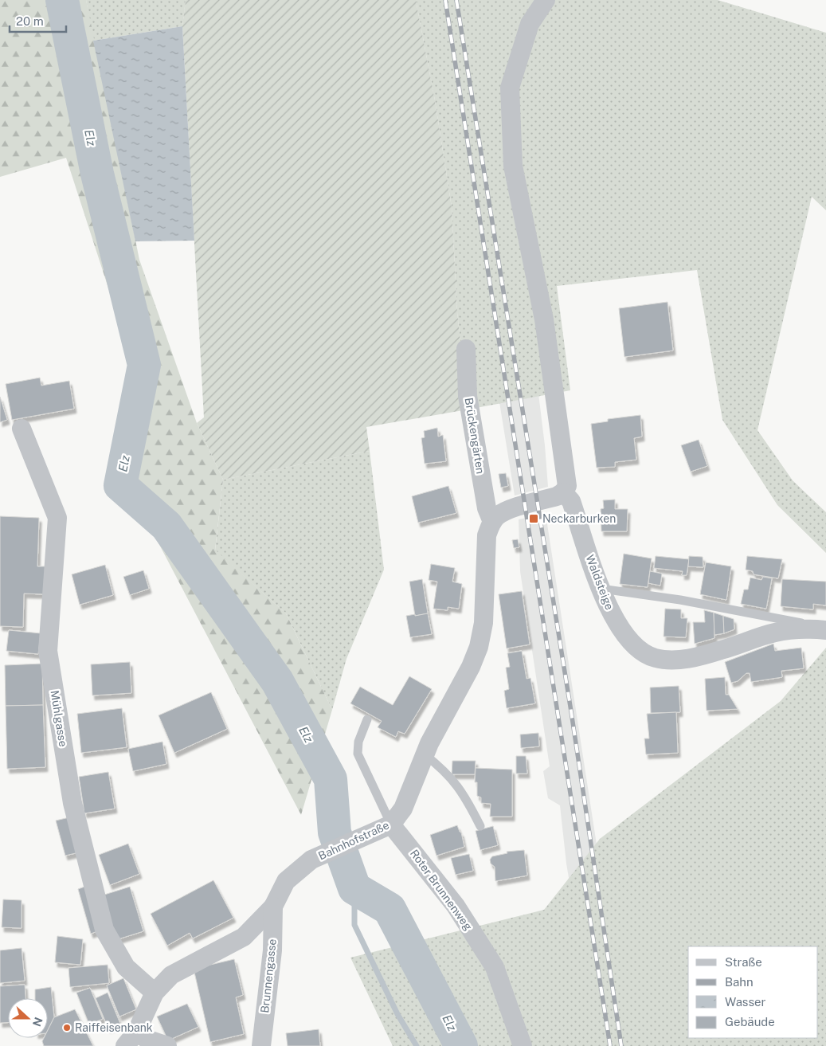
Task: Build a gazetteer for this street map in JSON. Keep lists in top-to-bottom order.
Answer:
{
  "streets": {
    "street": [
      "Brückengärten",
      "Waldsteige",
      "Mühlgasse",
      "Bahnhofstraße",
      "Roter Brunnenweg",
      "Brunnengasse"
    ]
  },
  "crossings": [
    ["Brückengärten", "Bahnhofstraße"],
    ["Mühlgasse", "Bahnhofstraße"],
    ["Bahnhofstraße", "Roter Brunnenweg"],
    ["Bahnhofstraße", "Brunnengasse"]
  ],
  "water": ["Elz"],
  "places": {
    "transit": ["Neckarburken"],
    "other": ["Raiffeisenbank"]
  },
  "legend": [
    "Straße",
    "Bahn",
    "Wasser",
    "Gebäude"
  ],
  "scale_bar": "20 m",
  "north": "right"
}
